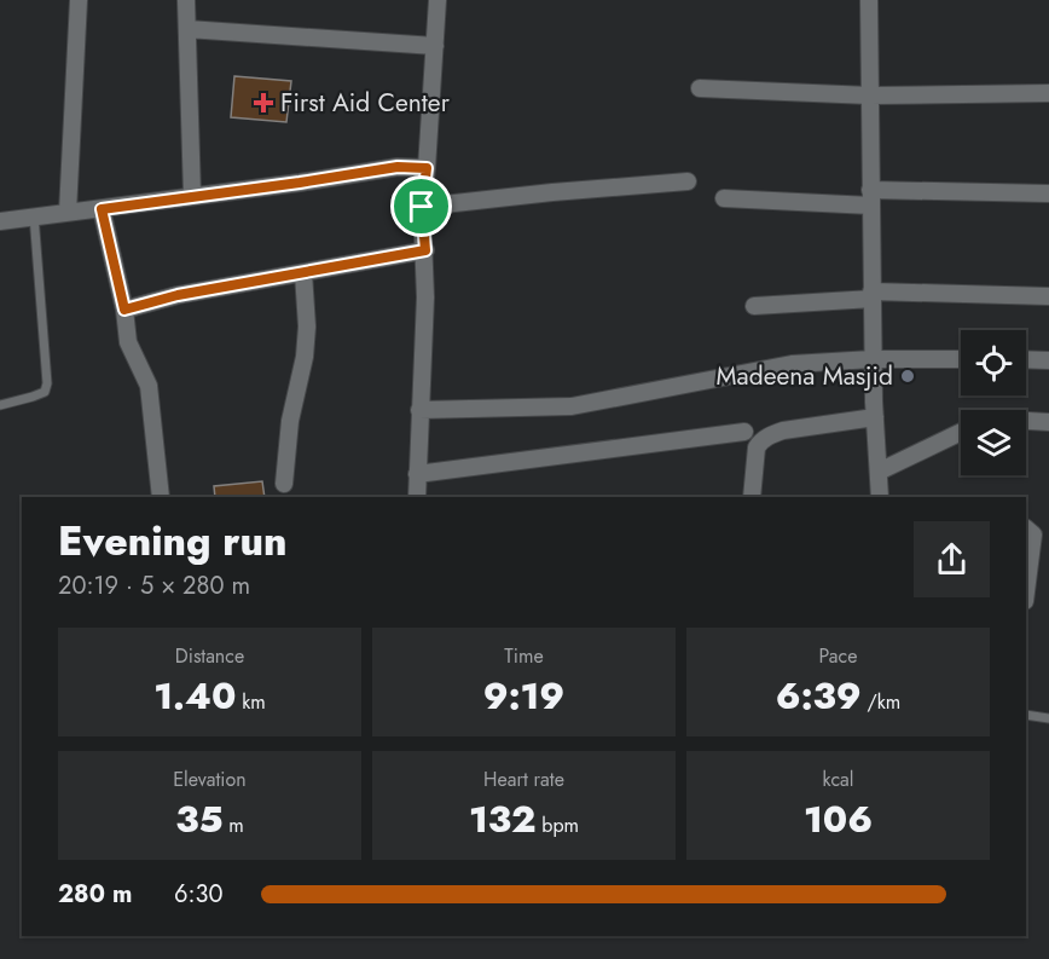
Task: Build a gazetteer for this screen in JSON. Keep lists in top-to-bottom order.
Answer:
{
  "places": {
    "health": ["First Aid Center"],
    "other": ["Madeena Masjid"]
  },
  "page": {
    "heading": ["Evening run", "20:19 · 5 × 280 m"],
    "stats": [
      ["Distance", "1.40 km"],
      ["Time", "9:19"],
      ["Pace", "6:39 /km"],
      ["Elevation", "35 m"],
      ["Heart rate", "132 bpm"],
      ["kcal", "106"]
    ],
    "list": [
      {
        "name": "280 m",
        "note": "6:30"
      }
    ]
  }
}
